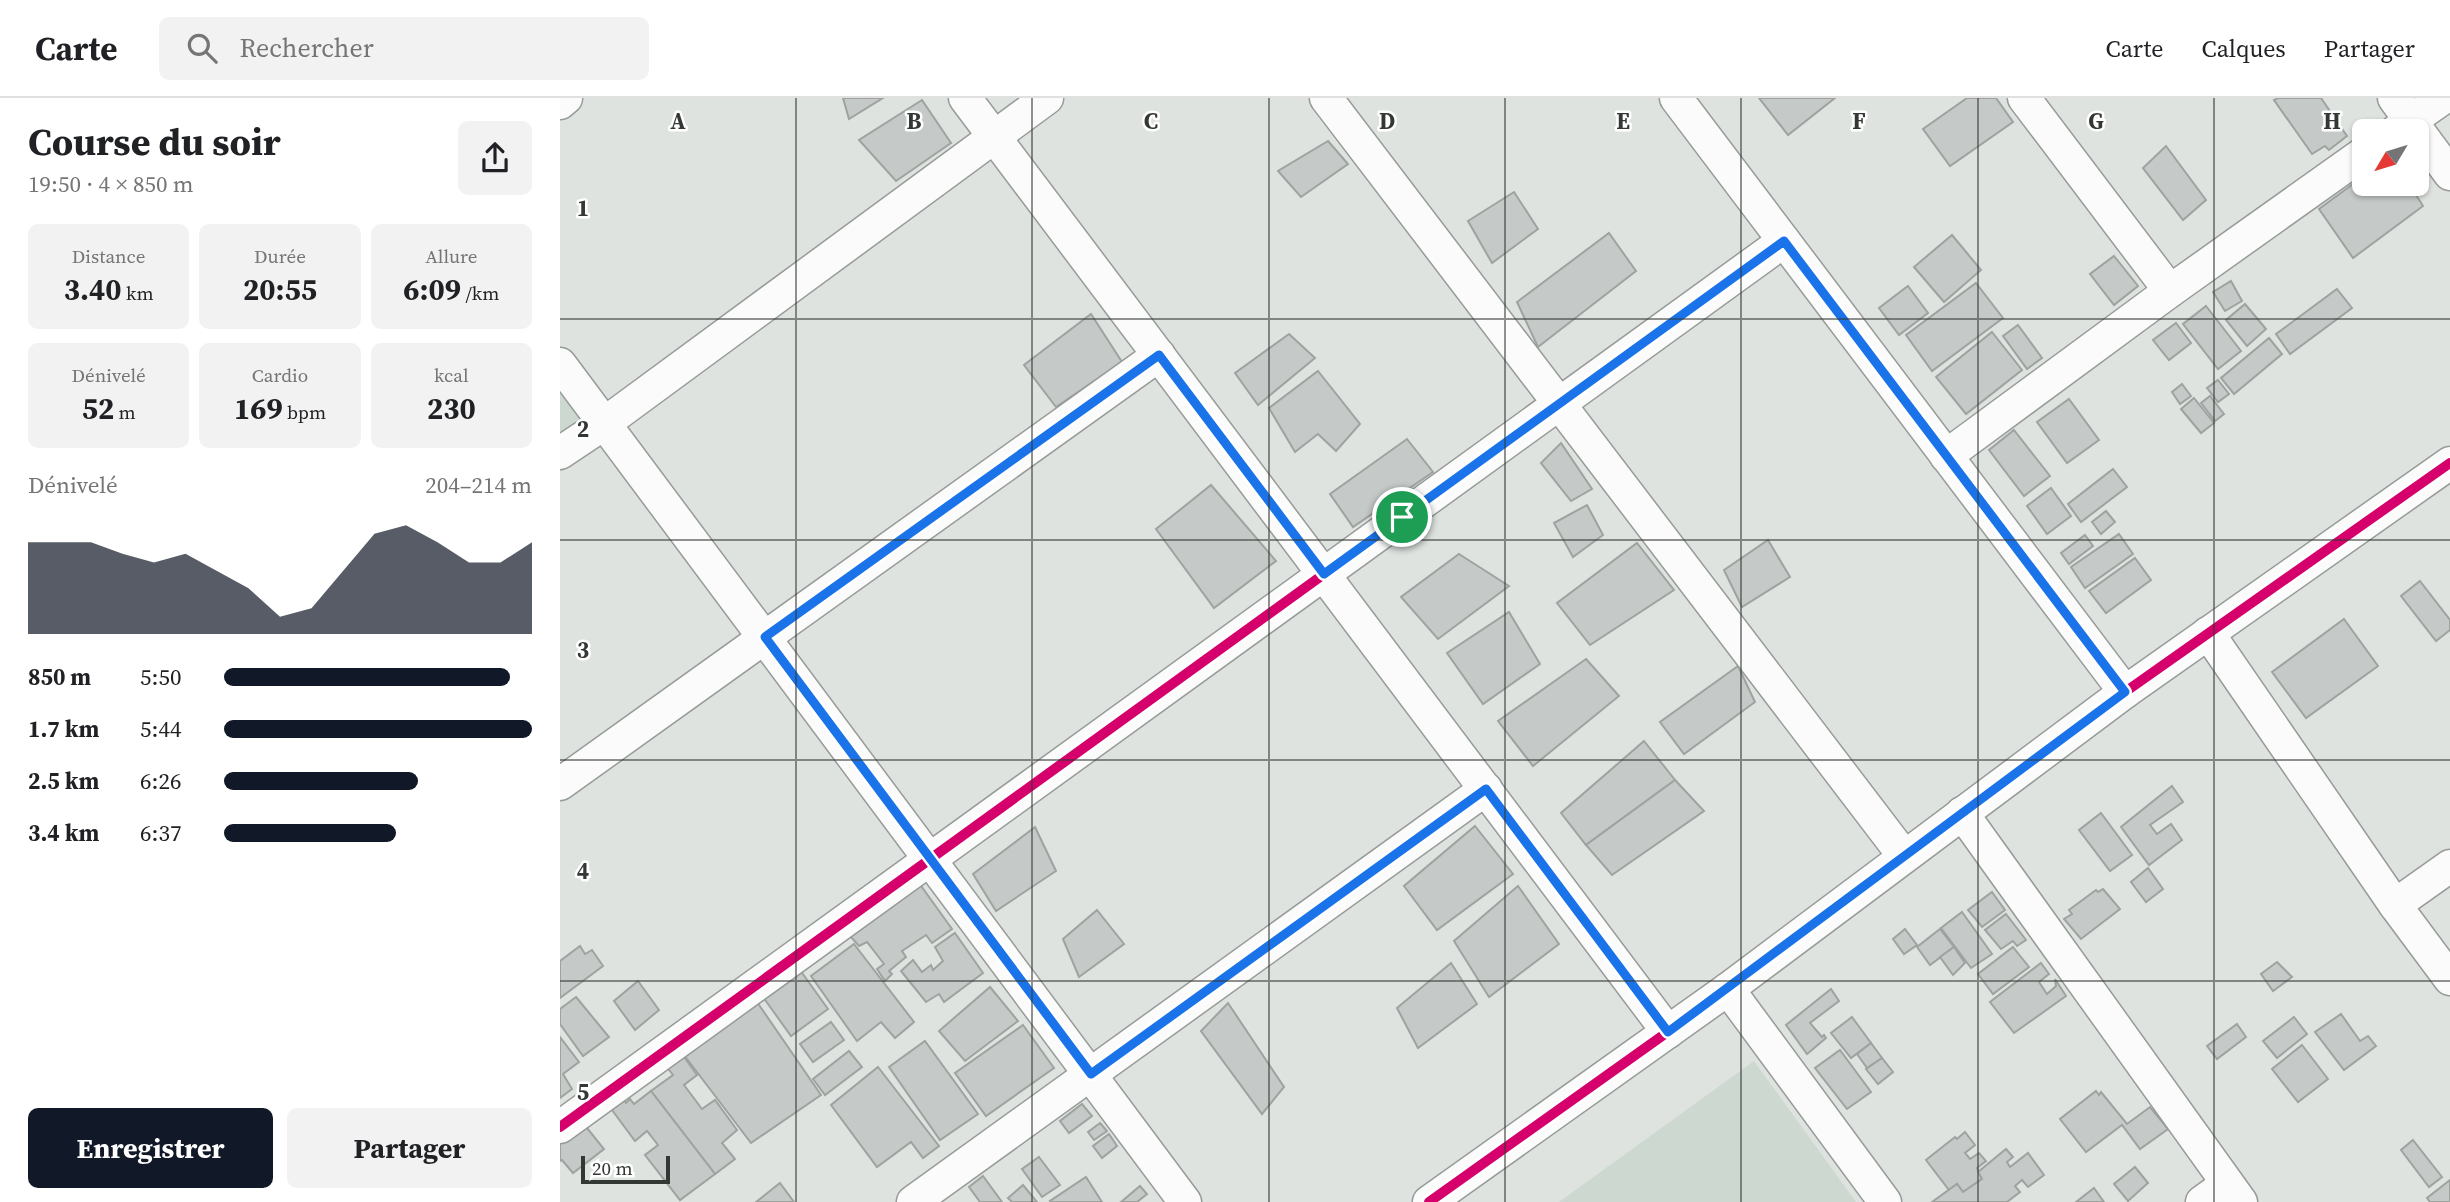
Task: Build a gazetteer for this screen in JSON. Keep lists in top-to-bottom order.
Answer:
{
  "scale_bar": "20 m",
  "north": "bottom left",
  "page": {
    "header": "Carte",
    "search": "Rechercher",
    "nav": ["Carte", "Calques", "Partager"],
    "heading": ["Course du soir", "19:50 · 4 × 850 m"],
    "stats": [
      ["Distance", "3.40 km"],
      ["Durée", "20:55"],
      ["Allure", "6:09 /km"],
      ["Dénivelé", "52 m"],
      ["Cardio", "169 bpm"],
      ["kcal", "230"]
    ],
    "chart": ["Dénivelé", "204–214 m"],
    "list": [
      {
        "name": "850 m",
        "note": "5:50"
      },
      {
        "name": "1.7 km",
        "note": "5:44"
      },
      {
        "name": "2.5 km",
        "note": "6:26"
      },
      {
        "name": "3.4 km",
        "note": "6:37"
      }
    ],
    "buttons": ["Enregistrer", "Partager"],
    "scale": "20 m"
  },
  "grid": {
    "columns": [
      "A",
      "B",
      "C",
      "D",
      "E",
      "F",
      "G",
      "H"
    ],
    "rows": [
      "1",
      "2",
      "3",
      "4",
      "5"
    ]
  }
}
